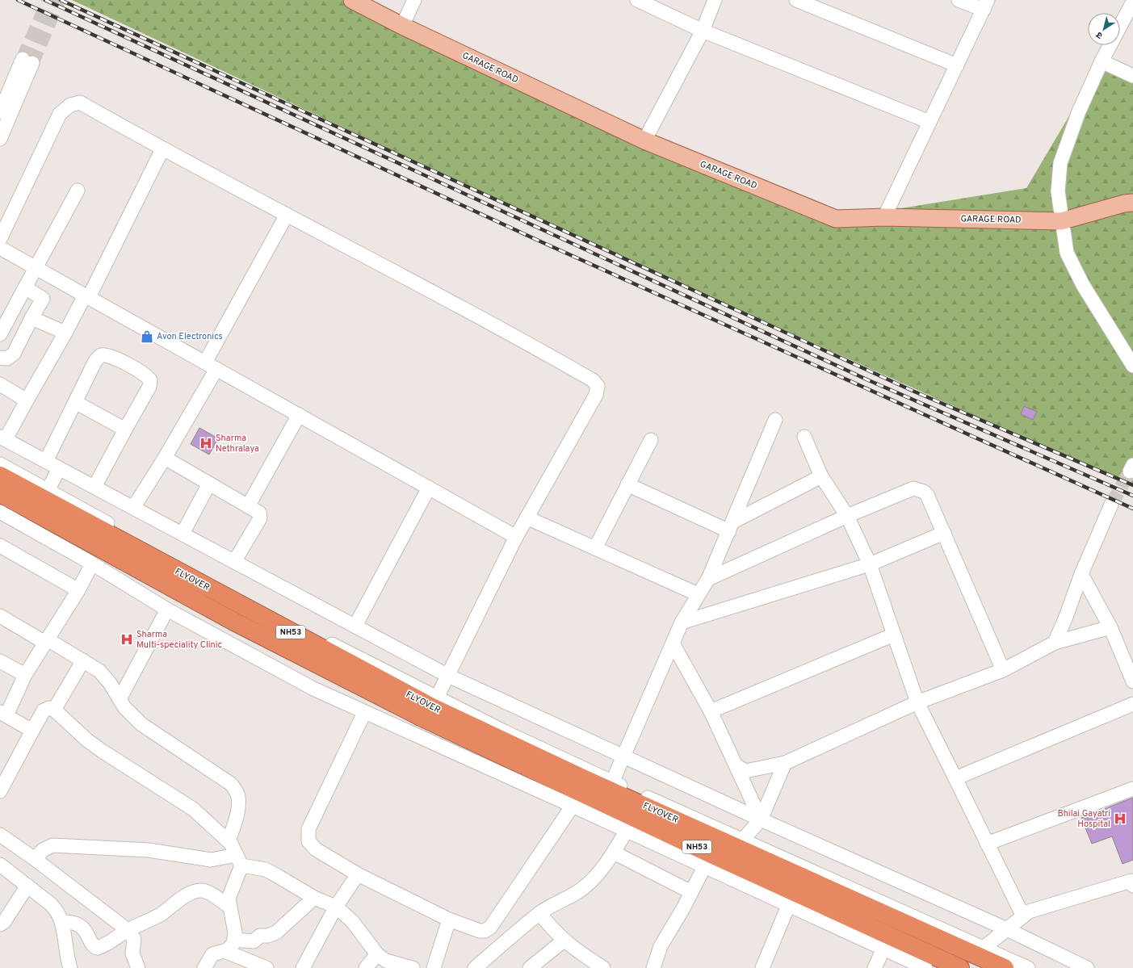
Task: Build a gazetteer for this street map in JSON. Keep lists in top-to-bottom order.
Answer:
{
  "streets": {
    "highway": ["FLYOVER", "NH53"],
    "main road": ["GARAGE ROAD"]
  },
  "crossings": [
    ["FLYOVER", "NH53"]
  ],
  "places": {
    "shop": ["Avon Electronics"],
    "hospital": ["Sharma Nethralaya", "Sharma Multi-speciality Clinic", "Bhilai Gayatri Hospital"]
  },
  "north": "bottom left"
}
